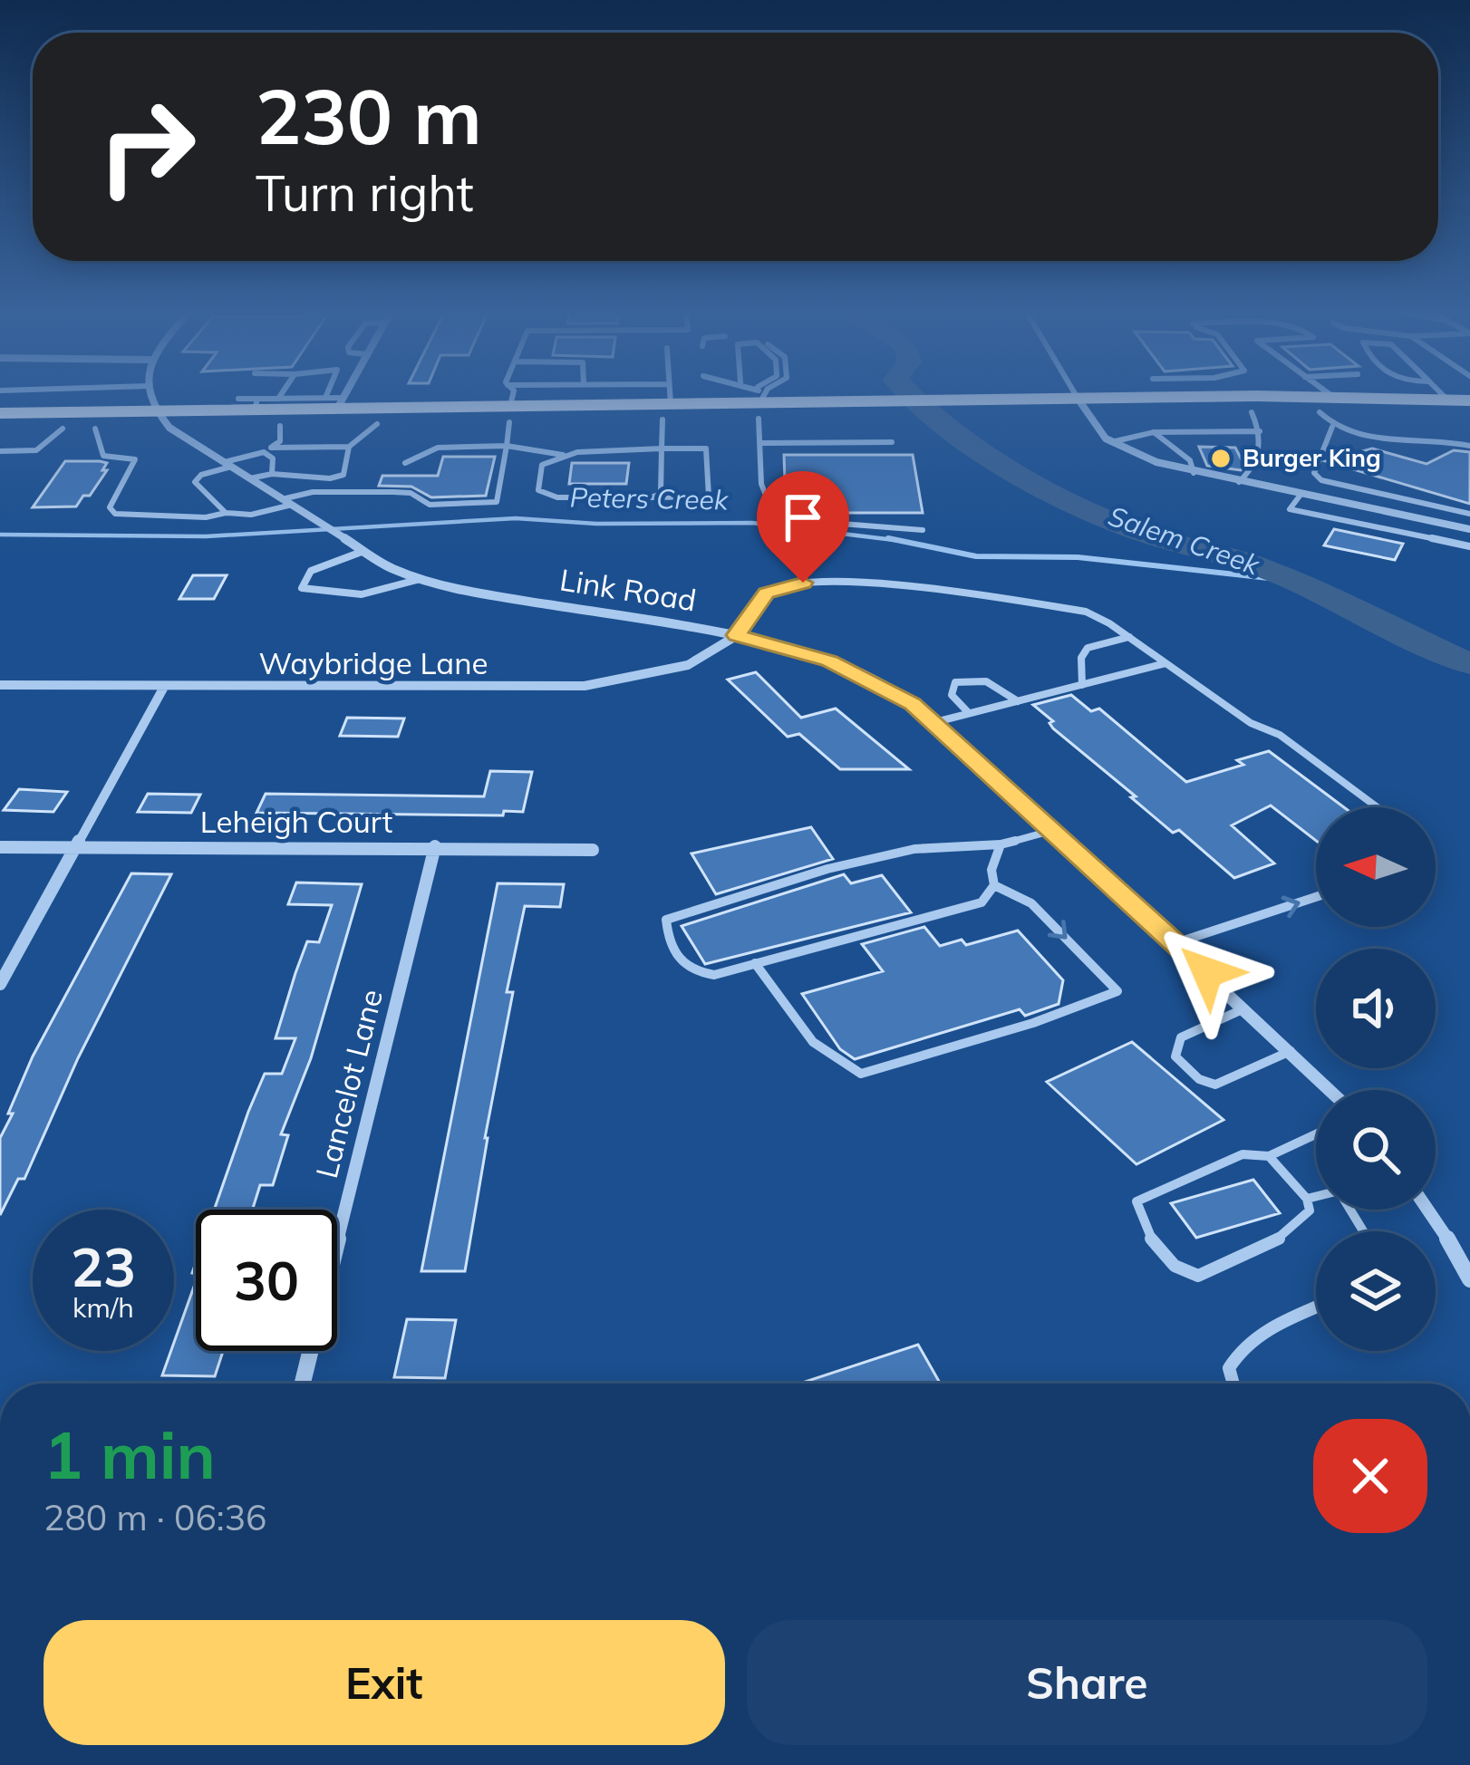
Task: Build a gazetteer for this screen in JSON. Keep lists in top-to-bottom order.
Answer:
{
  "streets": {
    "street": [
      "Link Road",
      "Waybridge Lane",
      "Leheigh Court",
      "Lancelot Lane"
    ]
  },
  "crossings": [
    ["Link Road", "Waybridge Lane"],
    ["Leheigh Court", "Lancelot Lane"]
  ],
  "water": ["Peters Creek", "Salem Creek"],
  "places": ["Burger King"],
  "north": "left",
  "page": {
    "turn": ["230 m", "Turn right"],
    "speed": "23 km/h",
    "limit": "30",
    "heading": ["1 min", "280 m · 06:36"],
    "buttons": ["Exit", "Share"]
  }
}
